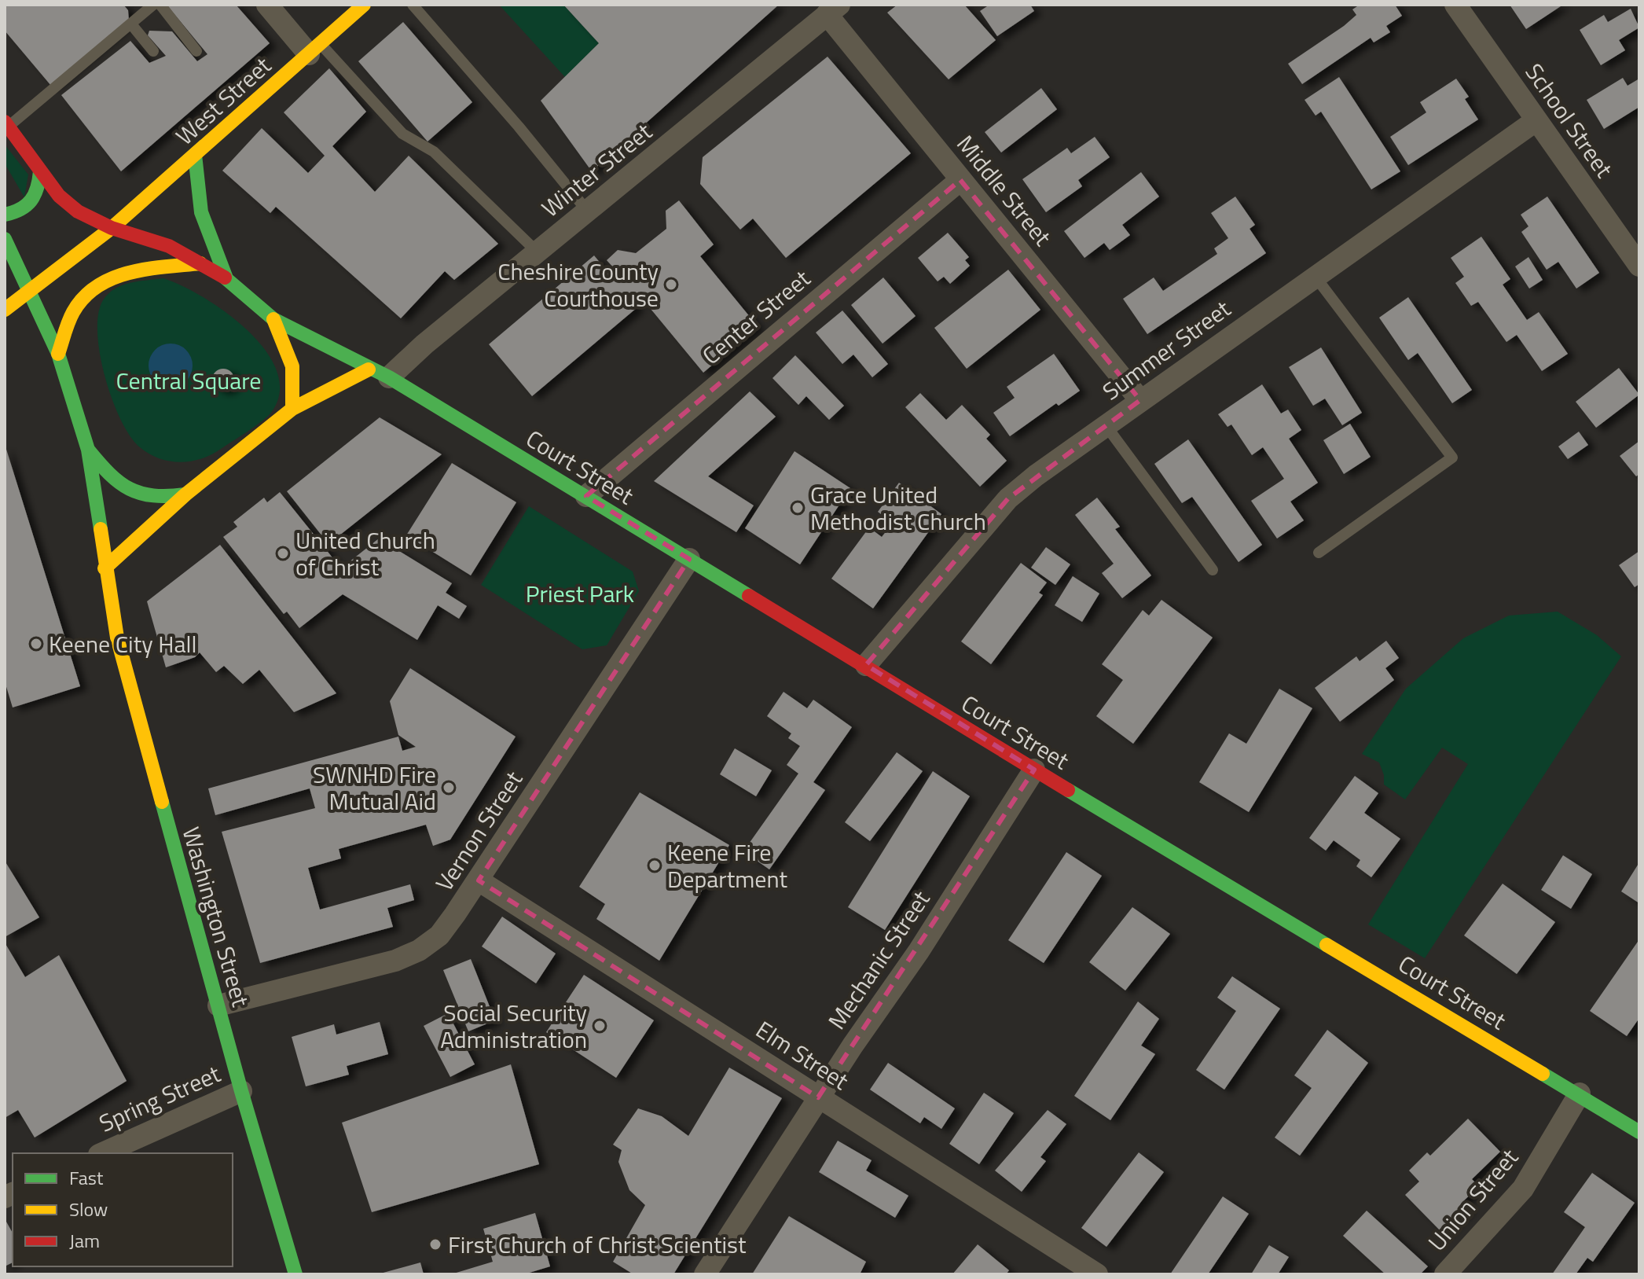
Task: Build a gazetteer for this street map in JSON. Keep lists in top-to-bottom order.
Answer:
{
  "streets": {
    "main road": ["West Street", "Court Street", "Washington Street"],
    "street": [
      "School Street",
      "Winter Street",
      "Middle Street",
      "Center Street",
      "Summer Street",
      "Vernon Street",
      "Mechanic Street",
      "Elm Street",
      "Spring Street",
      "Union Street"
    ]
  },
  "crossings": [
    ["School Street", "Summer Street"],
    ["Winter Street", "Middle Street"],
    ["Winter Street", "Court Street"],
    ["Middle Street", "Center Street"],
    ["Middle Street", "Summer Street"],
    ["Center Street", "Court Street"],
    ["Summer Street", "Court Street"],
    ["Court Street", "Vernon Street"],
    ["Court Street", "Mechanic Street"],
    ["Court Street", "Union Street"],
    ["Vernon Street", "Washington Street"],
    ["Vernon Street", "Elm Street"],
    ["Washington Street", "Spring Street"],
    ["Mechanic Street", "Elm Street"]
  ],
  "parks": ["Central Square", "Priest Park"],
  "places": [
    "Cheshire County Courthouse",
    "Grace United Methodist Church",
    "United Church of Christ",
    "Keene City Hall",
    "SWNHD Fire Mutual Aid",
    "Keene Fire Department",
    "Social Security Administration",
    "First Church of Christ Scientist"
  ],
  "legend": ["Fast", "Slow", "Jam"]
}
